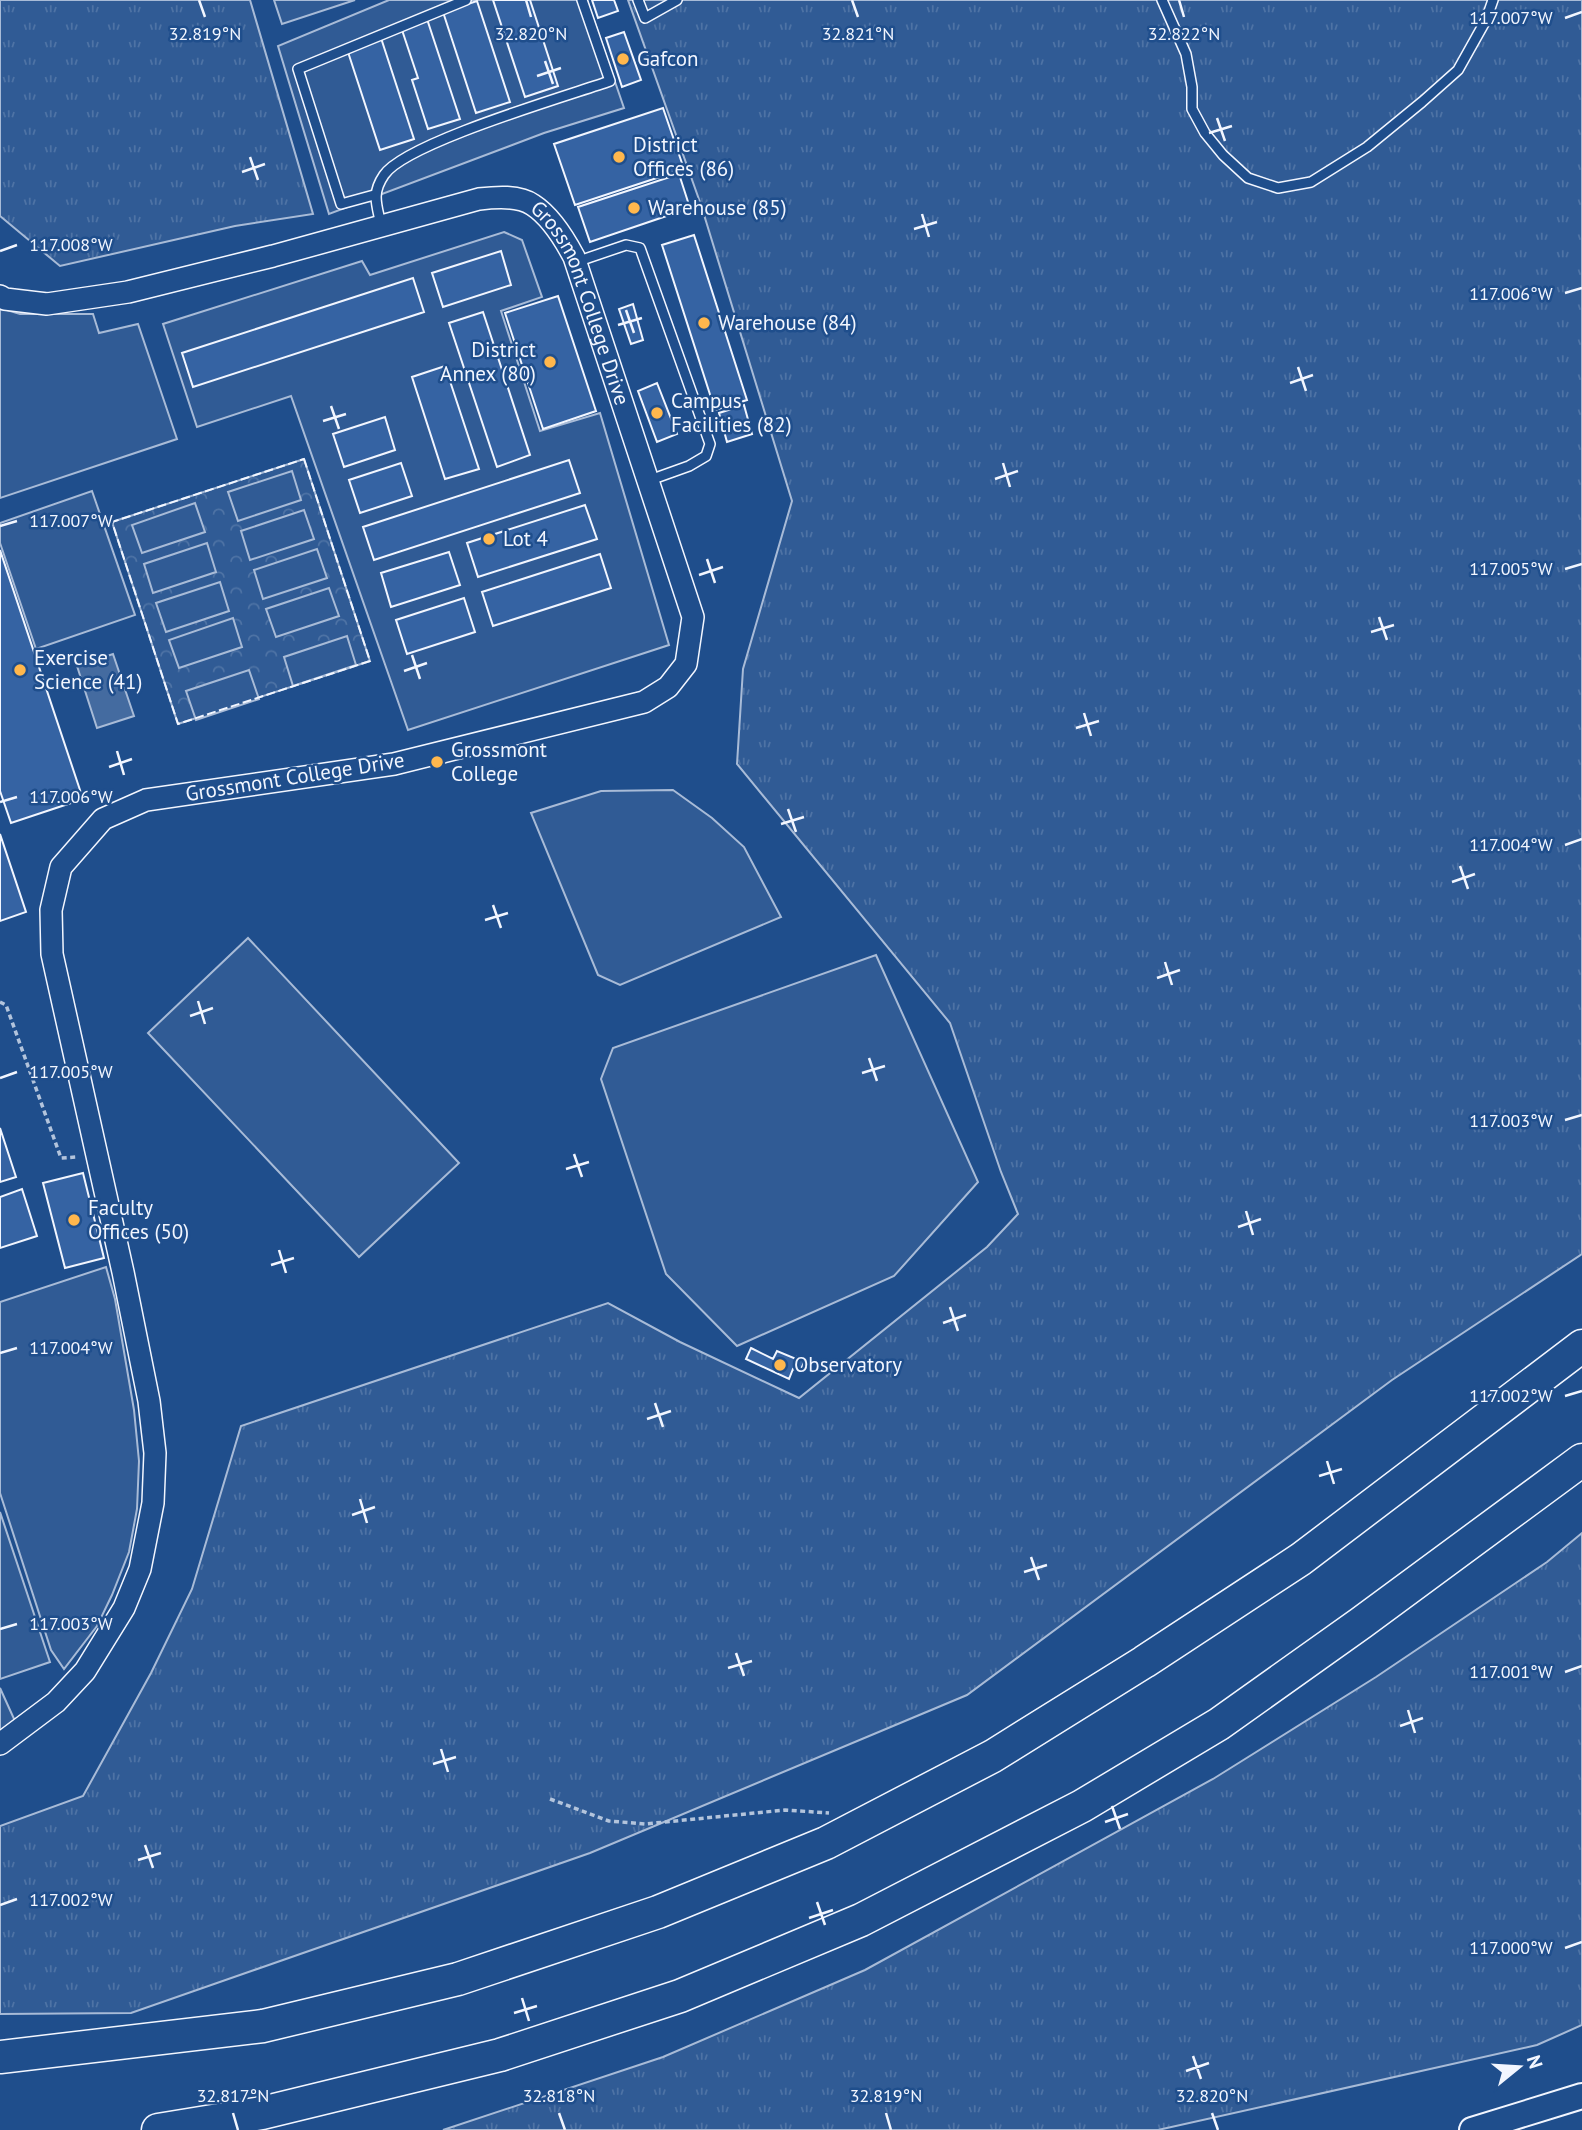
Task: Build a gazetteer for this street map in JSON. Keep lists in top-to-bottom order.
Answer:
{
  "streets": {
    "street": ["Grossmont College Drive"]
  },
  "places": [
    "Gafcon",
    "District Offices (86)",
    "Warehouse (85)",
    "Warehouse (84)",
    "District Annex (80)",
    "Campus Facilities (82)",
    "Lot 4",
    "Exercise Science (41)",
    "Grossmont College",
    "Faculty Offices (50)",
    "Observatory"
  ],
  "north": "right",
  "coordinates": [
    "117.007°W",
    "32.819°N",
    "32.820°N",
    "32.821°N",
    "32.822°N",
    "117.008°W",
    "117.006°W",
    "117.005°W",
    "117.004°W",
    "117.003°W",
    "117.002°W",
    "117.001°W",
    "117.000°W",
    "32.817°N",
    "32.818°N"
  ]
}
